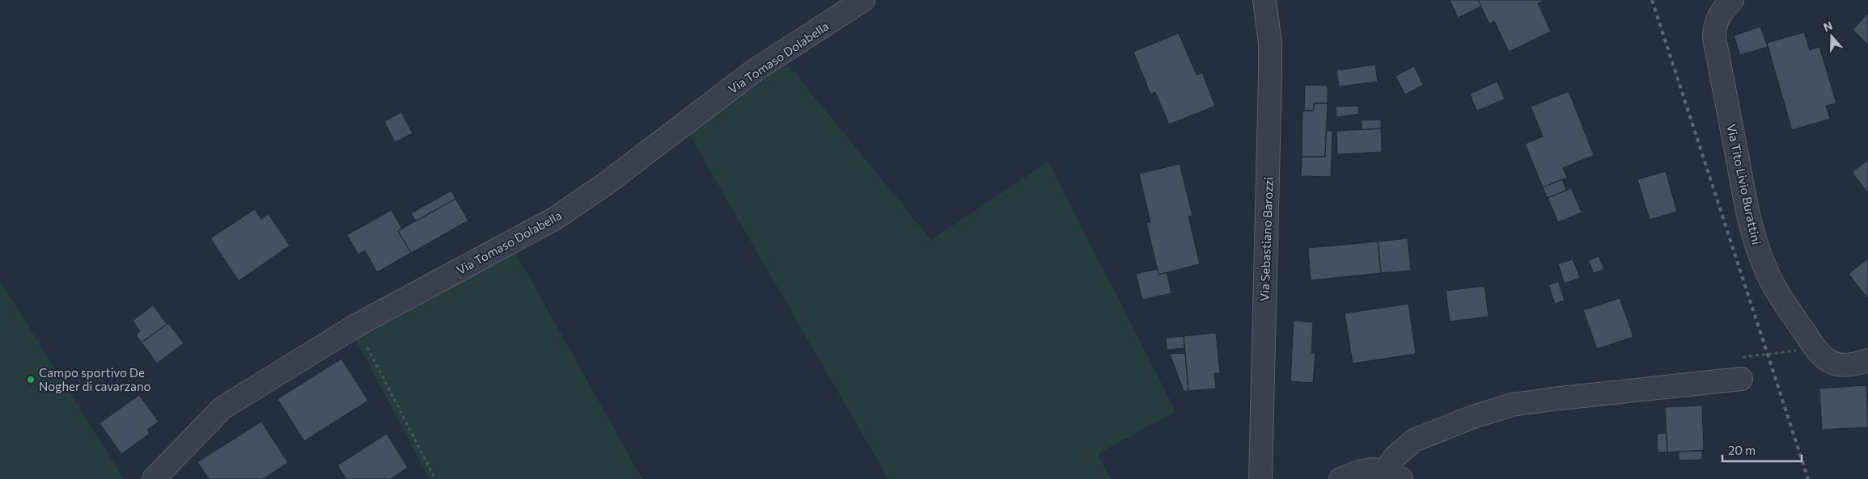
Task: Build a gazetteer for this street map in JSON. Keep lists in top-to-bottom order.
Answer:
{
  "streets": {
    "street": ["Via Tomaso Dolabella", "Via Tito Livio Burattini", "Via Sebastiano Barozzi"]
  },
  "places": ["Campo sportivo De Nogher di cavarzano"],
  "scale_bar": "20 m",
  "north": "top"
}
